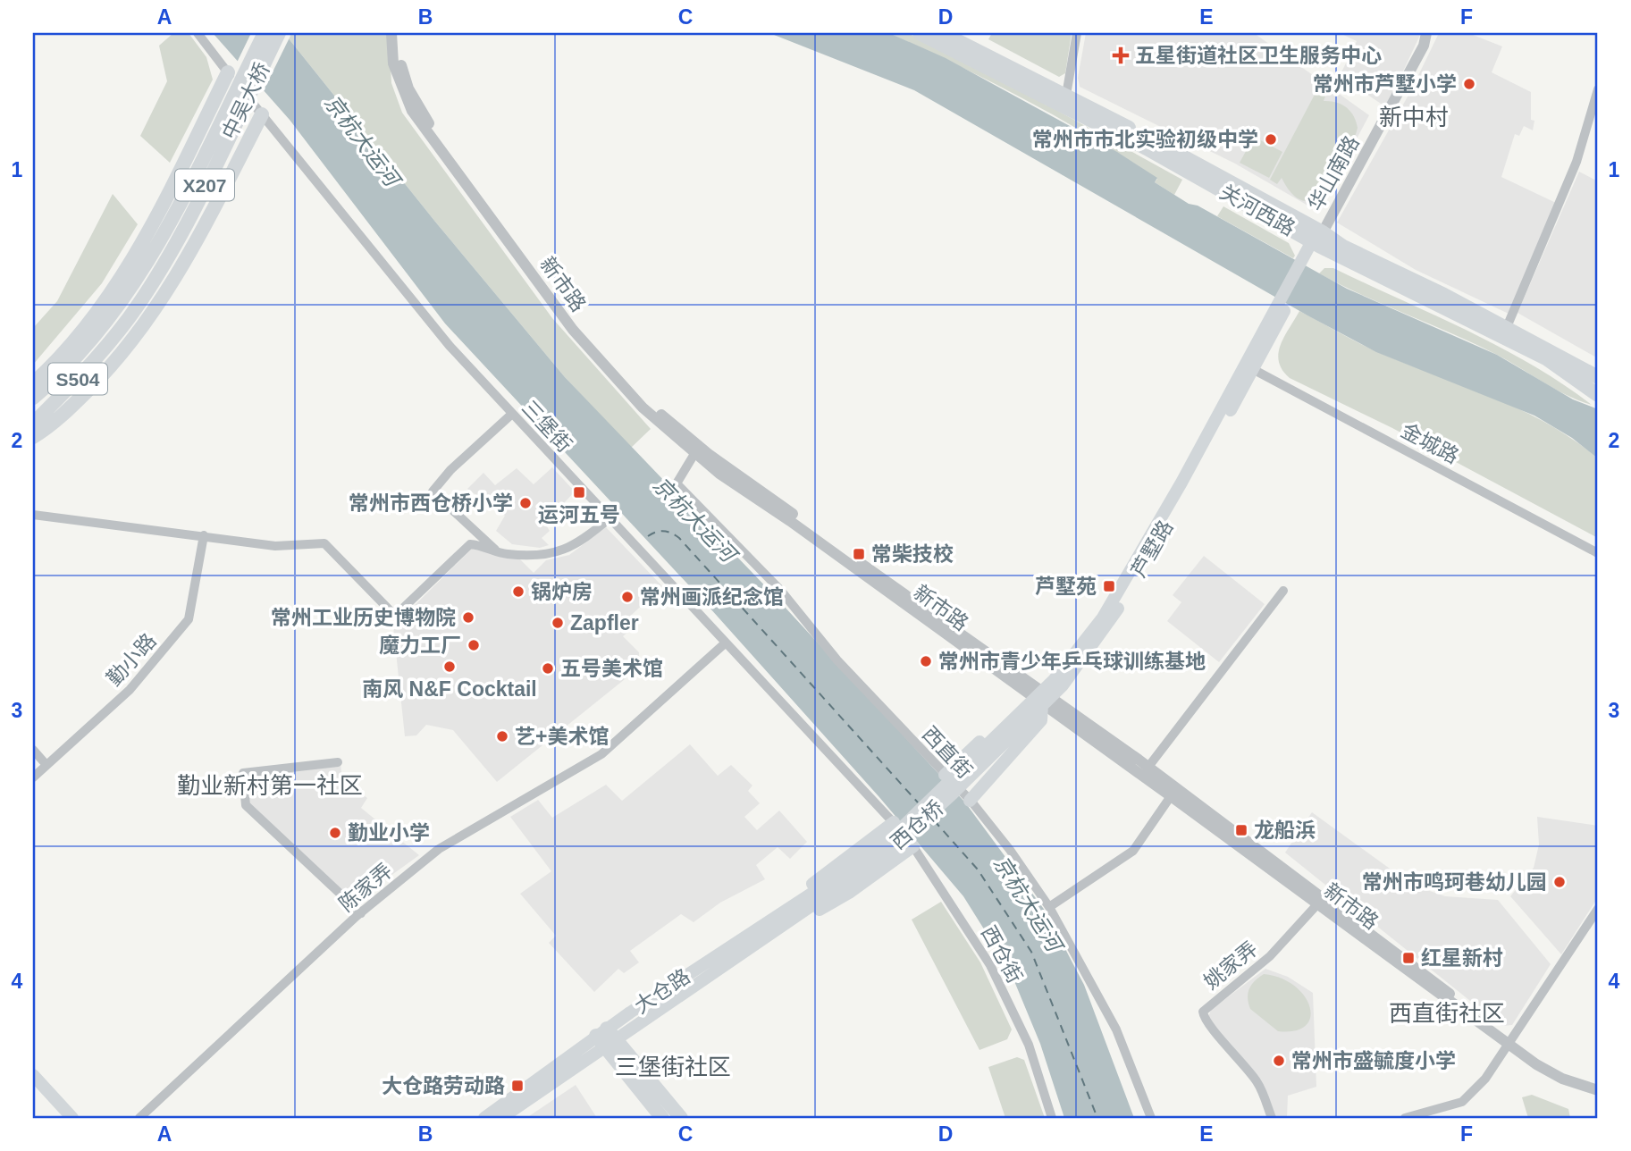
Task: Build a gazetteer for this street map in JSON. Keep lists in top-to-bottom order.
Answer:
{
  "streets": {
    "main road": [
      "中吴大桥",
      "X207",
      "关河西路",
      "S504",
      "芦墅路",
      "西仓桥",
      "大仓路"
    ],
    "street": [
      "华山南路",
      "新市路",
      "三堡街",
      "金城路",
      "勤小路",
      "西直街",
      "陈家弄",
      "西仓街",
      "姚家弄"
    ]
  },
  "crossings": [
    ["中吴大桥", "S504"],
    ["华山南路", "关河西路"],
    ["华山南路", "芦墅路"],
    ["关河西路", "芦墅路"],
    ["新市路", "芦墅路"],
    ["新市路", "西直街"],
    ["新市路", "姚家弄"],
    ["三堡街", "陈家弄"],
    ["三堡街", "西仓街"],
    ["金城路", "芦墅路"],
    ["芦墅路", "西仓桥"],
    ["西仓桥", "大仓路"]
  ],
  "districts": [
    "新中村",
    "勤业新村第一社区",
    "西直街社区",
    "三堡街社区"
  ],
  "water": ["京杭大运河"],
  "places": {
    "health": ["五星街道社区卫生服务中心"],
    "other": [
      "常州市芦墅小学",
      "常州市市北实验初级中学",
      "常州市西仓桥小学",
      "锅炉房",
      "常州画派纪念馆",
      "常州工业历史博物院",
      "Zapfler",
      "魔力工厂",
      "常州市青少年乒乓球训练基地",
      "南风 N&F Cocktail",
      "五号美术馆",
      "艺+美术馆",
      "勤业小学",
      "常州市鸣珂巷幼儿园",
      "常州市盛毓度小学"
    ],
    "transit": [
      "运河五号",
      "常柴技校",
      "芦墅苑",
      "龙船浜",
      "红星新村",
      "大仓路劳动路"
    ]
  },
  "grid": {
    "columns": [
      "A",
      "B",
      "C",
      "D",
      "E",
      "F"
    ],
    "rows": [
      "1",
      "2",
      "3",
      "4"
    ]
  }
}
